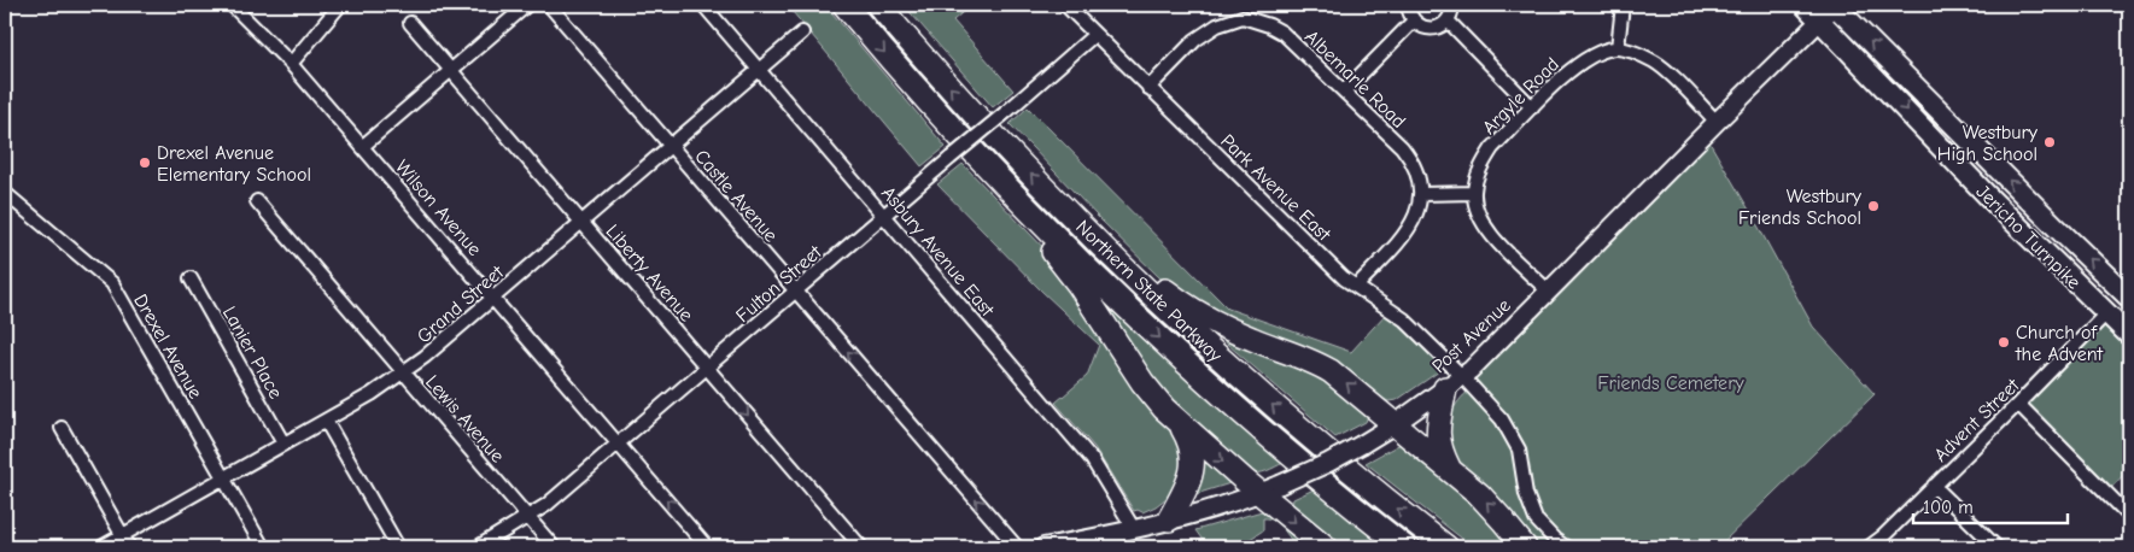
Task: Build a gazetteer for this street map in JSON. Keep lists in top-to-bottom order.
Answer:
{
  "streets": {
    "highway": ["Northern State Parkway"],
    "main road": ["Jericho Turnpike", "Post Avenue"],
    "street": [
      "Albemarle Road",
      "Argyle Road",
      "Park Avenue East",
      "Castle Avenue",
      "Wilson Avenue",
      "Asbury Avenue East",
      "Liberty Avenue",
      "Fulton Street",
      "Grand Street",
      "Drexel Avenue",
      "Lanier Place",
      "Lewis Avenue",
      "Advent Street"
    ]
  },
  "crossings": [
    ["Albemarle Road", "Park Avenue East"],
    ["Park Avenue East", "Fulton Street"],
    ["Park Avenue East", "Post Avenue"],
    ["Castle Avenue", "Fulton Street"],
    ["Castle Avenue", "Grand Street"],
    ["Wilson Avenue", "Fulton Street"],
    ["Wilson Avenue", "Grand Street"],
    ["Jericho Turnpike", "Post Avenue"],
    ["Jericho Turnpike", "Advent Street"],
    ["Asbury Avenue East", "Fulton Street"],
    ["Asbury Avenue East", "Grand Street"],
    ["Asbury Avenue East", "Post Avenue"],
    ["Liberty Avenue", "Fulton Street"],
    ["Liberty Avenue", "Grand Street"],
    ["Fulton Street", "Lewis Avenue"],
    ["Grand Street", "Drexel Avenue"],
    ["Grand Street", "Lanier Place"],
    ["Grand Street", "Lewis Avenue"]
  ],
  "one_way": ["Castle Avenue"],
  "parks": ["Friends Cemetery"],
  "places": [
    "Westbury High School",
    "Drexel Avenue Elementary School",
    "Westbury Friends School",
    "Church of the Advent"
  ],
  "scale_bar": "100 m"
}
